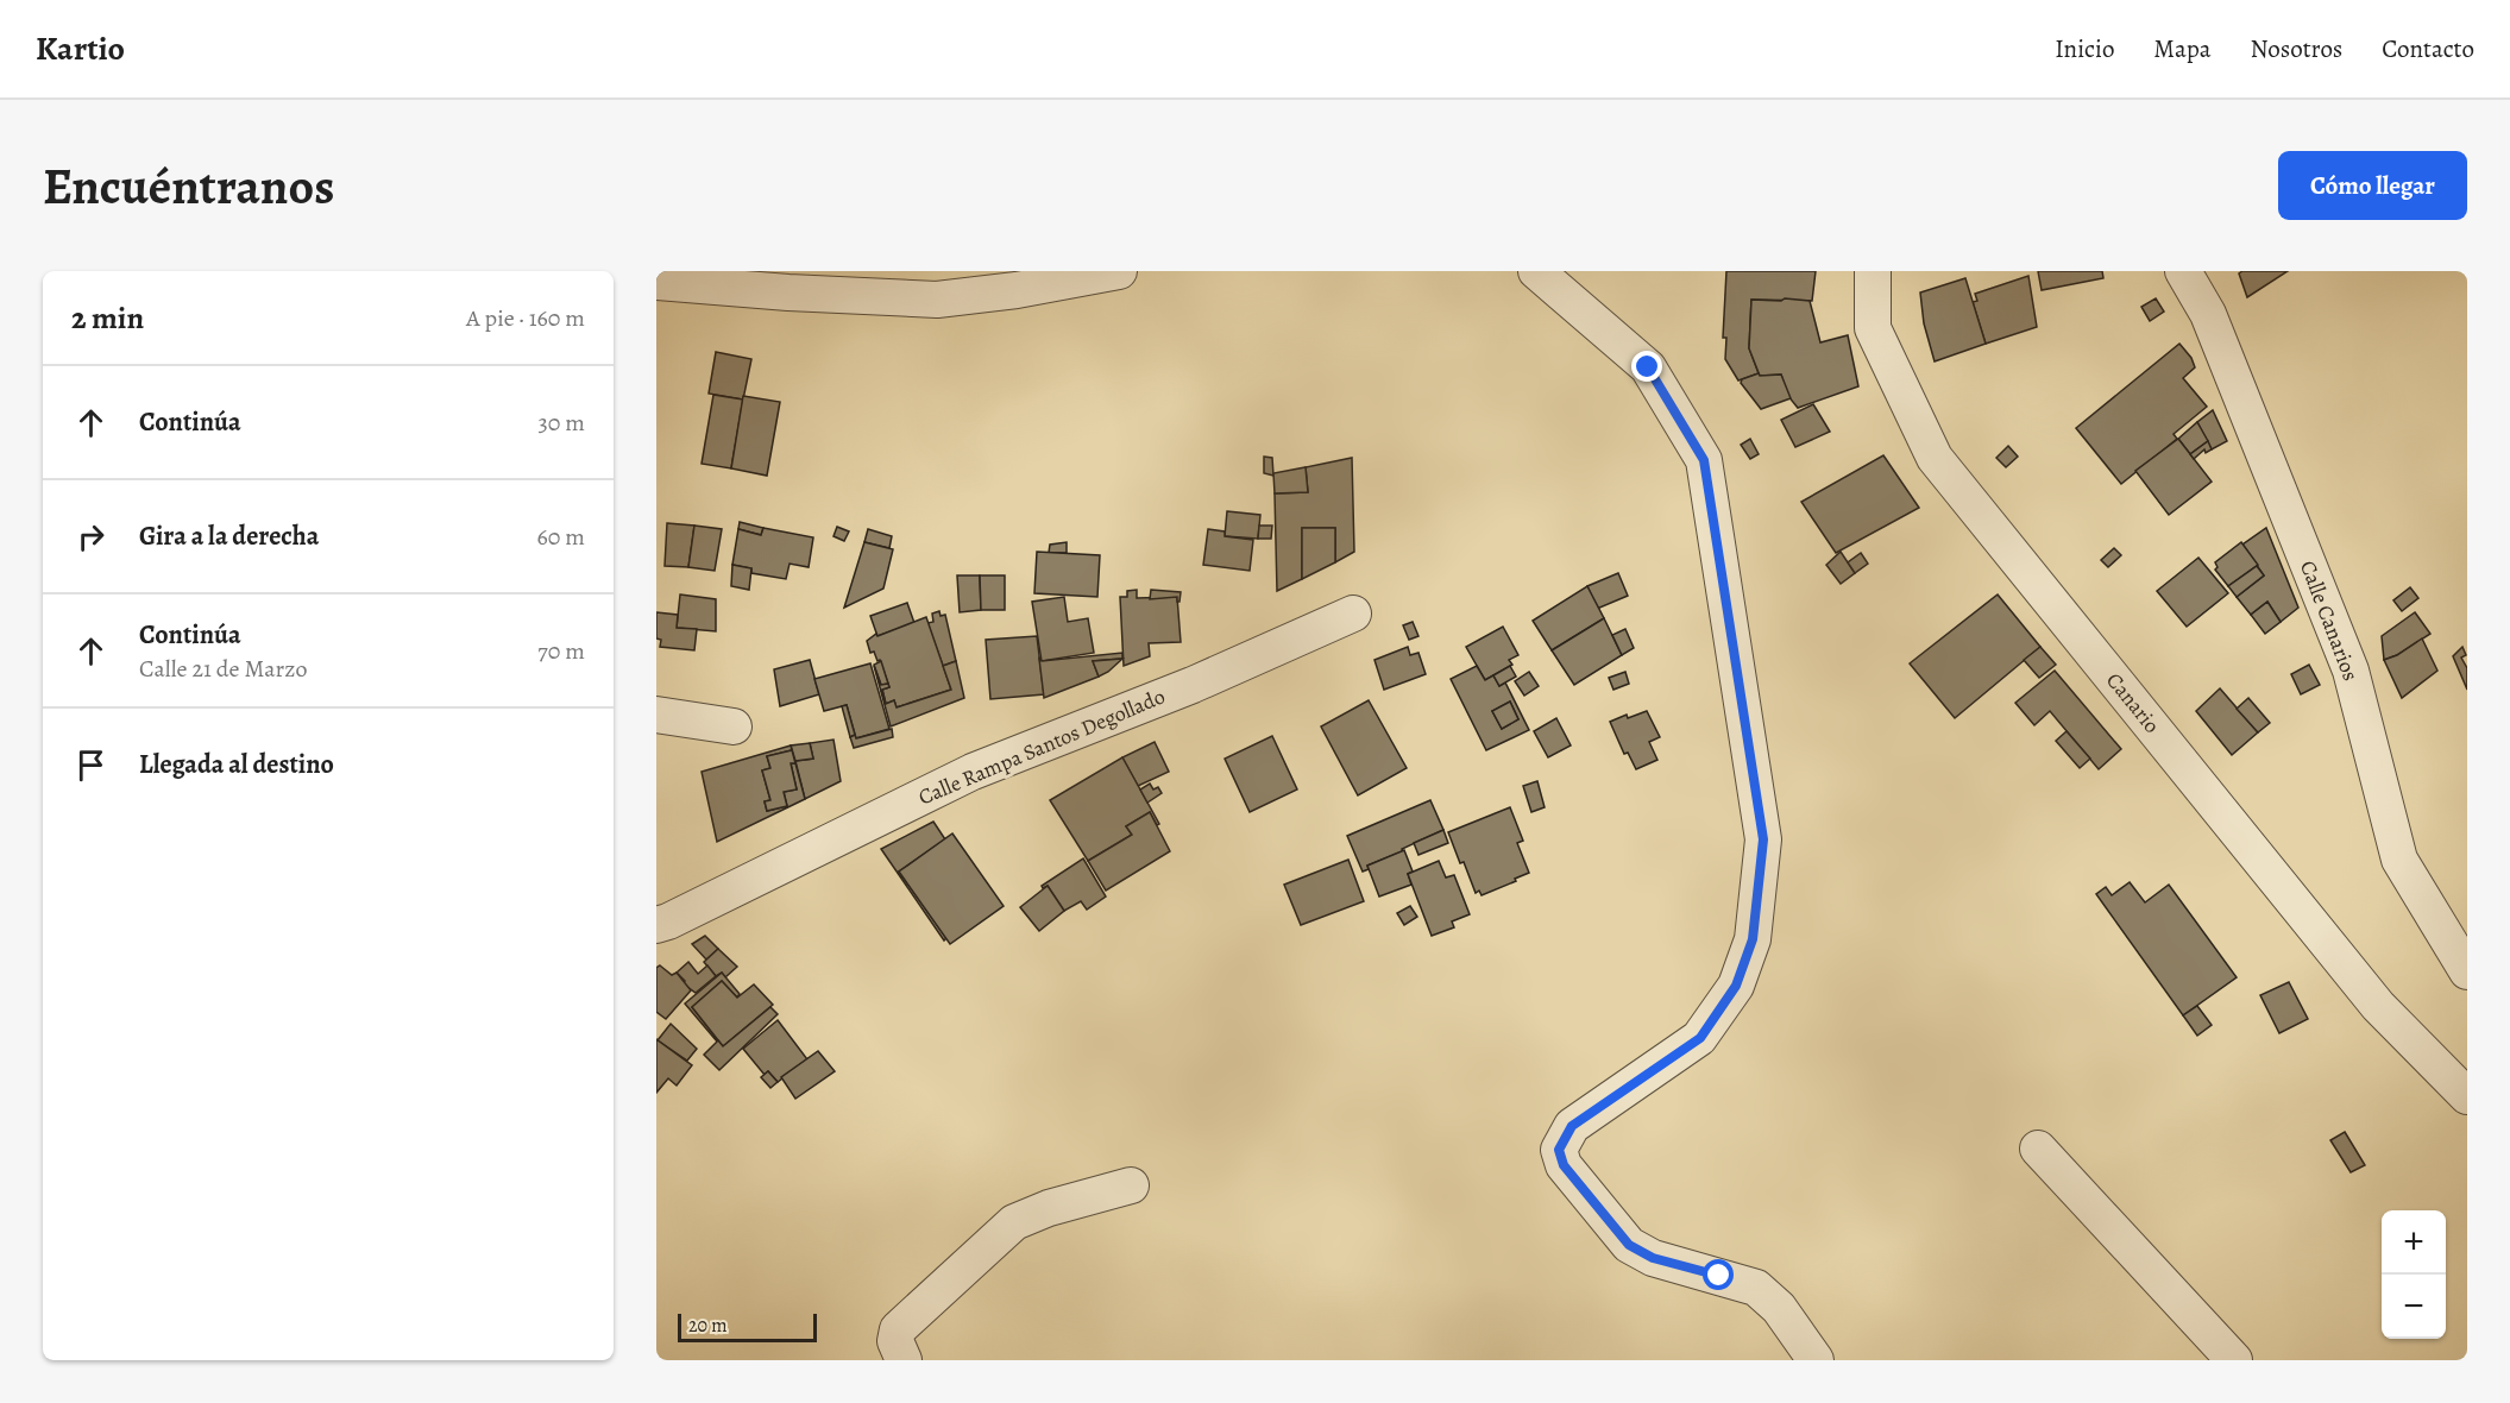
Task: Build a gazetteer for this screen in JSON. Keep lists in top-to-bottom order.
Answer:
{
  "streets": {
    "street": ["Calle Canarios", "Canario", "Calle Rampa Santos Degollado"]
  },
  "scale_bar": "20 m",
  "page": {
    "header": "Kartio",
    "nav": [
      "Inicio",
      "Mapa",
      "Nosotros",
      "Contacto"
    ],
    "buttons": "Cómo llegar",
    "title": "Encuéntranos",
    "heading": ["2 min", "A pie · 160 m"],
    "list": [
      ["Continúa", "30 m"],
      ["Gira a la derecha", "60 m"],
      ["Continúa", "Calle 21 de Marzo", "70 m"],
      "Llegada al destino"
    ],
    "map_buttons": ["+", "−"],
    "scale": "20 m"
  }
}
